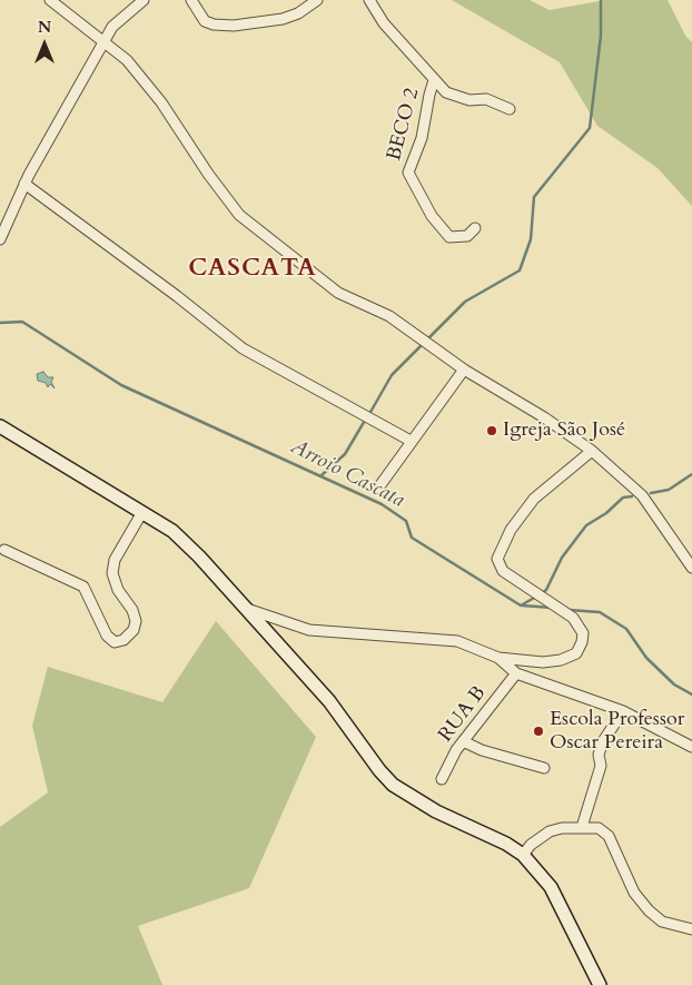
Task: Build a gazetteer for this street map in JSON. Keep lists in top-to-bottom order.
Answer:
{
  "streets": {
    "street": ["BECO 2", "RUA B"]
  },
  "districts": ["CASCATA"],
  "water": ["Arroio Cascata"],
  "places": ["Igreja São José", "Escola Professor Oscar Pereira"],
  "north": "top"
}
